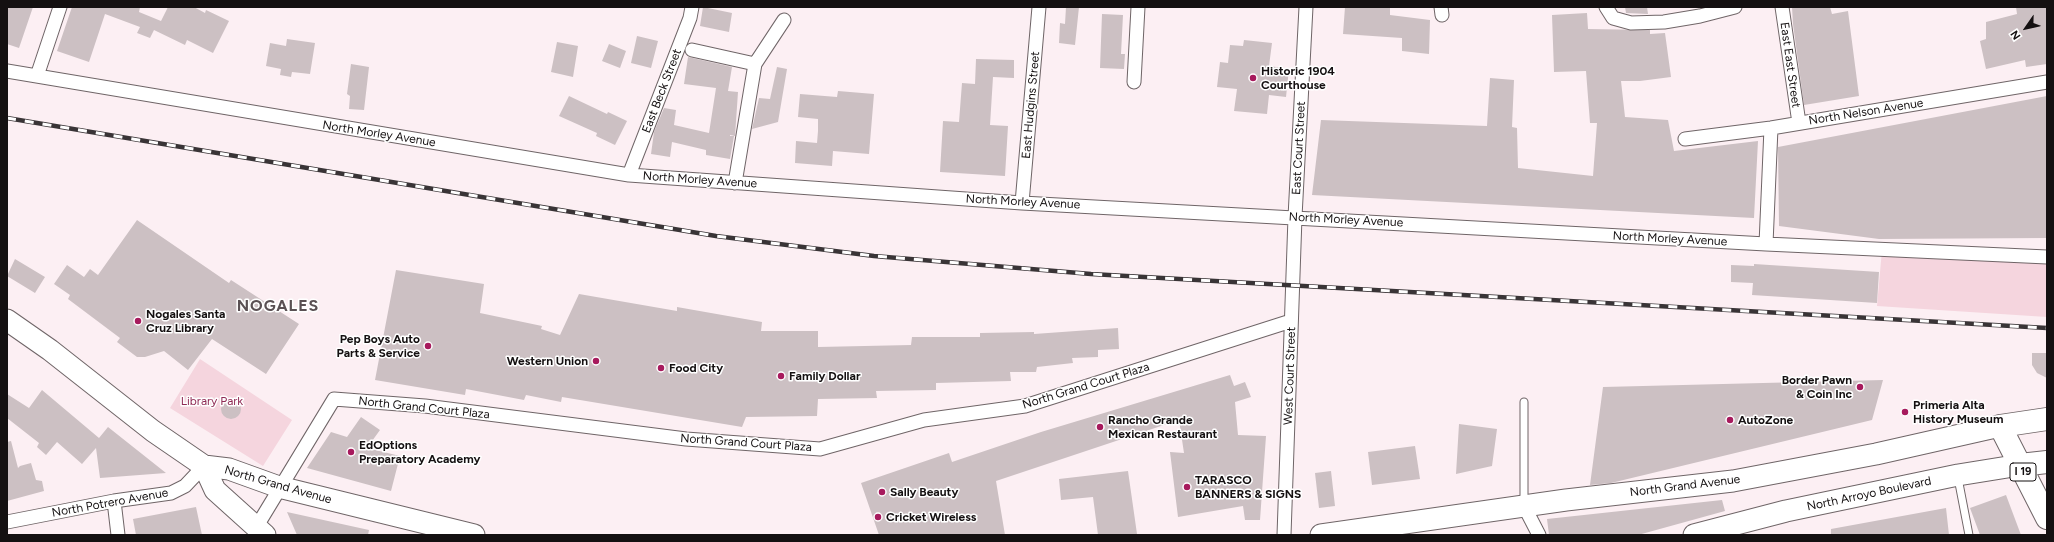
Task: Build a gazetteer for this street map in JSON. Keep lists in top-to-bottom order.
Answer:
{
  "streets": {
    "highway": ["I 19", "North Grand Avenue", "North Arroyo Boulevard"],
    "street": [
      "East East Street",
      "East Beck Street",
      "East Hudgins Street",
      "North Nelson Avenue",
      "North Morley Avenue",
      "East Court Street",
      "West Court Street",
      "North Grand Court Plaza",
      "North Potrero Avenue"
    ]
  },
  "crossings": [
    ["East East Street", "North Nelson Avenue"],
    ["East Beck Street", "North Morley Avenue"],
    ["East Hudgins Street", "North Morley Avenue"],
    ["North Morley Avenue", "East Court Street"],
    ["North Morley Avenue", "West Court Street"],
    ["East Court Street", "West Court Street"],
    ["West Court Street", "North Grand Court Plaza"],
    ["North Grand Court Plaza", "North Grand Avenue"],
    ["I 19", "North Grand Avenue"],
    ["I 19", "North Arroyo Boulevard"],
    ["North Grand Avenue", "North Potrero Avenue"]
  ],
  "districts": ["NOGALES"],
  "parks": ["Library Park"],
  "places": [
    "Historic 1904 Courthouse",
    "Nogales Santa Cruz Library",
    "Pep Boys Auto Parts & Service",
    "Western Union",
    "Food City",
    "Family Dollar",
    "Border Pawn & Coin Inc",
    "Primeria Alta History Museum",
    "AutoZone",
    "Rancho Grande Mexican Restaurant",
    "EdOptions Preparatory Academy",
    "TARASCO BANNERS & SIGNS",
    "Sally Beauty",
    "Cricket Wireless"
  ],
  "north": "bottom left"
}
